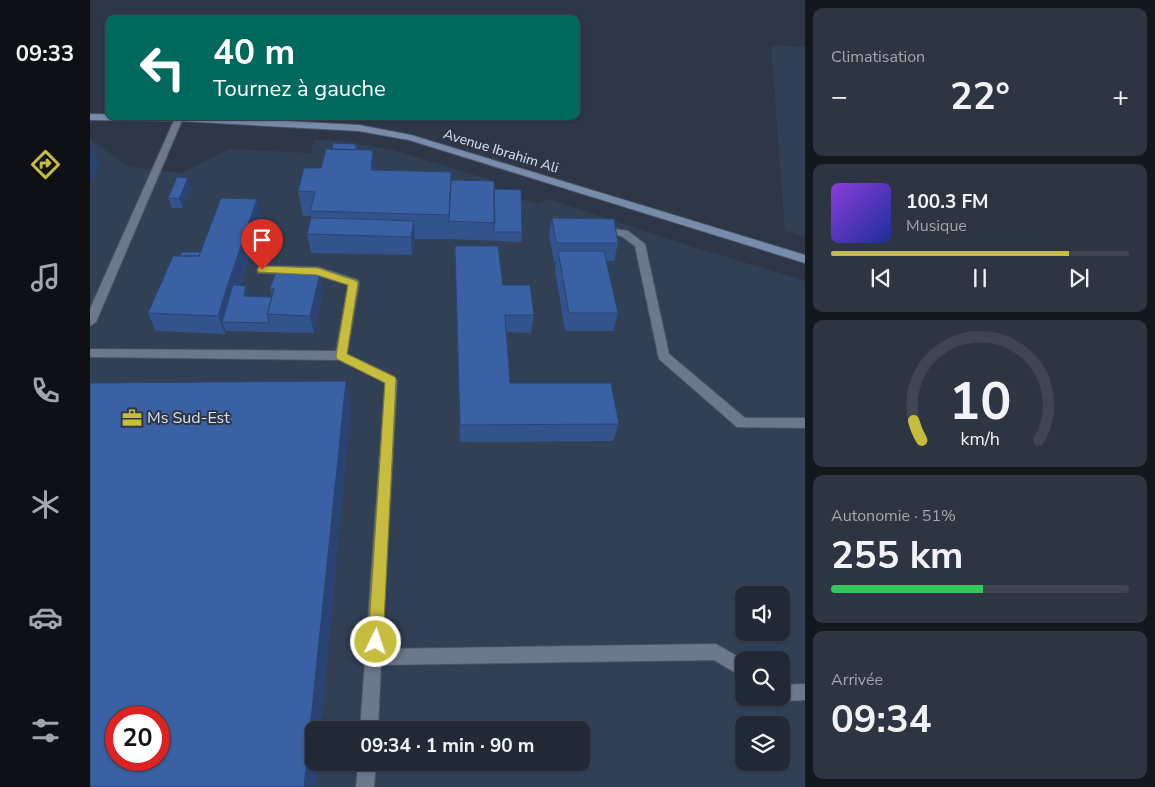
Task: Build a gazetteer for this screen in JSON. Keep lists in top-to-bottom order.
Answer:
{
  "streets": {
    "street": ["Avenue Ibrahim Ali"]
  },
  "places": {
    "office": ["Ms Sud-Est"]
  },
  "page": {
    "tabs": "09:33",
    "tile": [
      "Climatisation",
      ["Autonomie · 51%", "255 km"],
      ["Arrivée", "09:34"]
    ],
    "turn": ["40 m", "Tournez à gauche"],
    "heat": ["−", "22°", "+"],
    "song": ["100.3 FM", "Musique"],
    "limit": "20",
    "trip": "09:34 · 1 min · 90 m",
    "gauge": ["10", "km/h"]
  }
}
